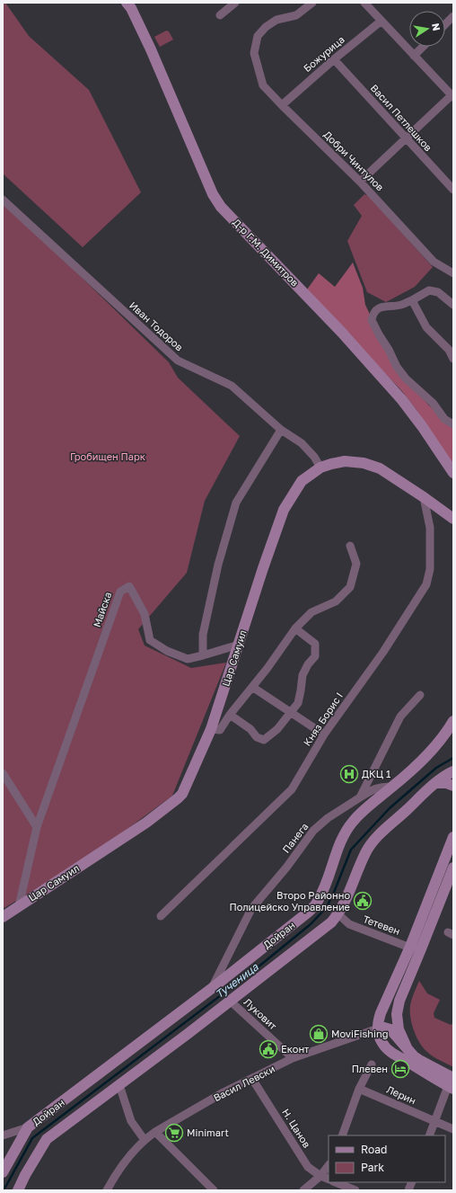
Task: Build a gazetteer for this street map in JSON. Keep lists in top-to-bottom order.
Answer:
{
  "streets": {
    "street": [
      "Божурица",
      "Васил Петлешков",
      "Добри Чинтулов",
      "Д-р Г.М. Димитров",
      "Иван Тодоров",
      "Майска",
      "Цар Самуил",
      "Княз Борис I",
      "Панега",
      "Тетевен",
      "Дойран",
      "Луковит",
      "Васил Левски",
      "Лерин",
      "Н. Цанов"
    ]
  },
  "crossings": [
    ["Божурица", "Васил Петлешков"],
    ["Божурица", "Добри Чинтулов"],
    ["Иван Тодоров", "Цар Самуил"],
    ["Майска", "Цар Самуил"],
    ["Цар Самуил", "Княз Борис I"],
    ["Панега", "Дойран"],
    ["Тетевен", "Дойран"],
    ["Дойран", "Луковит"],
    ["Луковит", "Васил Левски"],
    ["Васил Левски", "Н. Цанов"]
  ],
  "water": ["Тученица"],
  "parks": ["Гробищен Парк"],
  "places": {
    "hospital": ["ДКЦ 1"],
    "public building": ["Второ Районно Полицейско Управление", "Еконт"],
    "shop": ["MoviFishing"],
    "hotel": ["Плевен"],
    "supermarket": ["Minimart"]
  },
  "legend": ["Road", "Park"],
  "north": "right"
}
